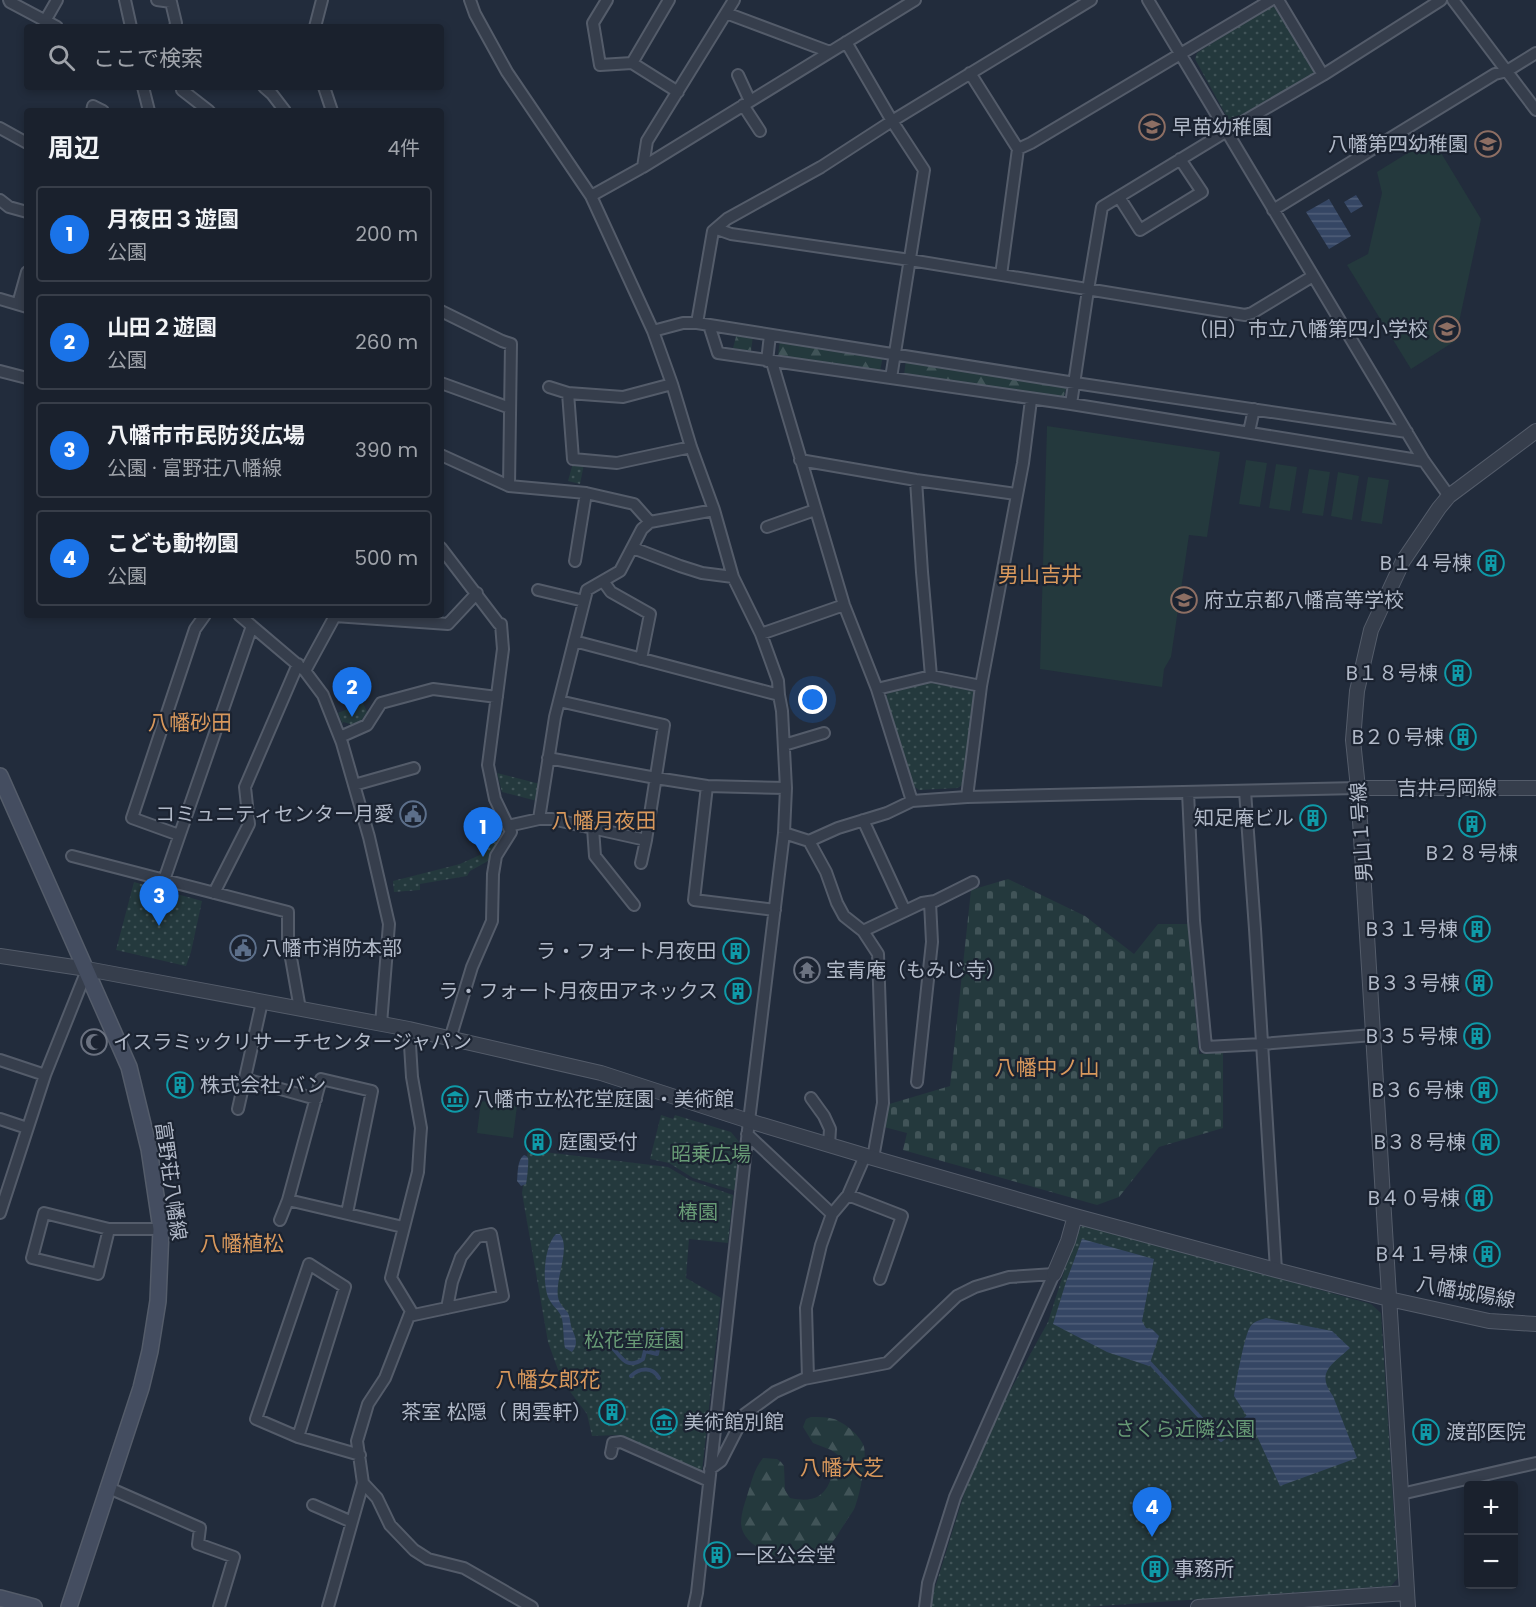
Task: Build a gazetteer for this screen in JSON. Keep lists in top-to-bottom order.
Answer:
{
  "streets": {
    "main road": ["富野荘八幡線"],
    "street": ["吉井弓岡線", "男山１号線", "八幡城陽線"]
  },
  "crossings": [
    ["吉井弓岡線", "男山１号線"],
    ["男山１号線", "八幡城陽線"],
    ["富野荘八幡線", "八幡城陽線"]
  ],
  "districts": [
    "男山吉井",
    "八幡砂田",
    "八幡月夜田",
    "八幡中ノ山",
    "八幡植松",
    "八幡女郎花",
    "八幡大芝"
  ],
  "parks": [
    "昭乗広場",
    "椿園",
    "松花堂庭園",
    "さくら近隣公園"
  ],
  "places": {
    "school or university": [
      "早苗幼稚園",
      "八幡第四幼稚園",
      "（旧）市立八幡第四小学校",
      "府立京都八幡高等学校"
    ],
    "building": [
      "B１４号棟",
      "B１８号棟",
      "B２０号棟",
      "知足庵ビル",
      "B２８号棟",
      "B３１号棟",
      "ラ・フォート月夜田",
      "B３３号棟",
      "ラ・フォート月夜田アネックス",
      "B３５号棟",
      "株式会社 バン",
      "B３６号棟",
      "庭園受付",
      "B３８号棟",
      "B４０号棟",
      "B４１号棟",
      "茶室 松隠（ 閑雲軒）",
      "渡部医院",
      "一区公会堂",
      "事務所"
    ],
    "public building": ["コミュニティセンター月愛", "八幡市消防本部"],
    "temple": ["宝青庵（もみじ寺）"],
    "mosque": ["イスラミックリサーチセンタージャパン"],
    "museum": ["八幡市立松花堂庭園・美術館", "美術館別館"]
  },
  "page": {
    "search": "ここで検索",
    "heading": ["周辺", "4件"],
    "list": [
      {
        "mark": "1",
        "name": "月夜田３遊園",
        "note": "公園",
        "value": "200 m"
      },
      {
        "mark": "2",
        "name": "山田２遊園",
        "note": "公園",
        "value": "260 m"
      },
      {
        "mark": "3",
        "name": "八幡市市民防災広場",
        "note": "公園 · 富野荘八幡線",
        "value": "390 m"
      },
      {
        "mark": "4",
        "name": "こども動物園",
        "note": "公園",
        "value": "500 m"
      }
    ],
    "pins": [
      "2",
      "1",
      "3",
      "4"
    ],
    "map_buttons": ["+", "−"]
  }
}
